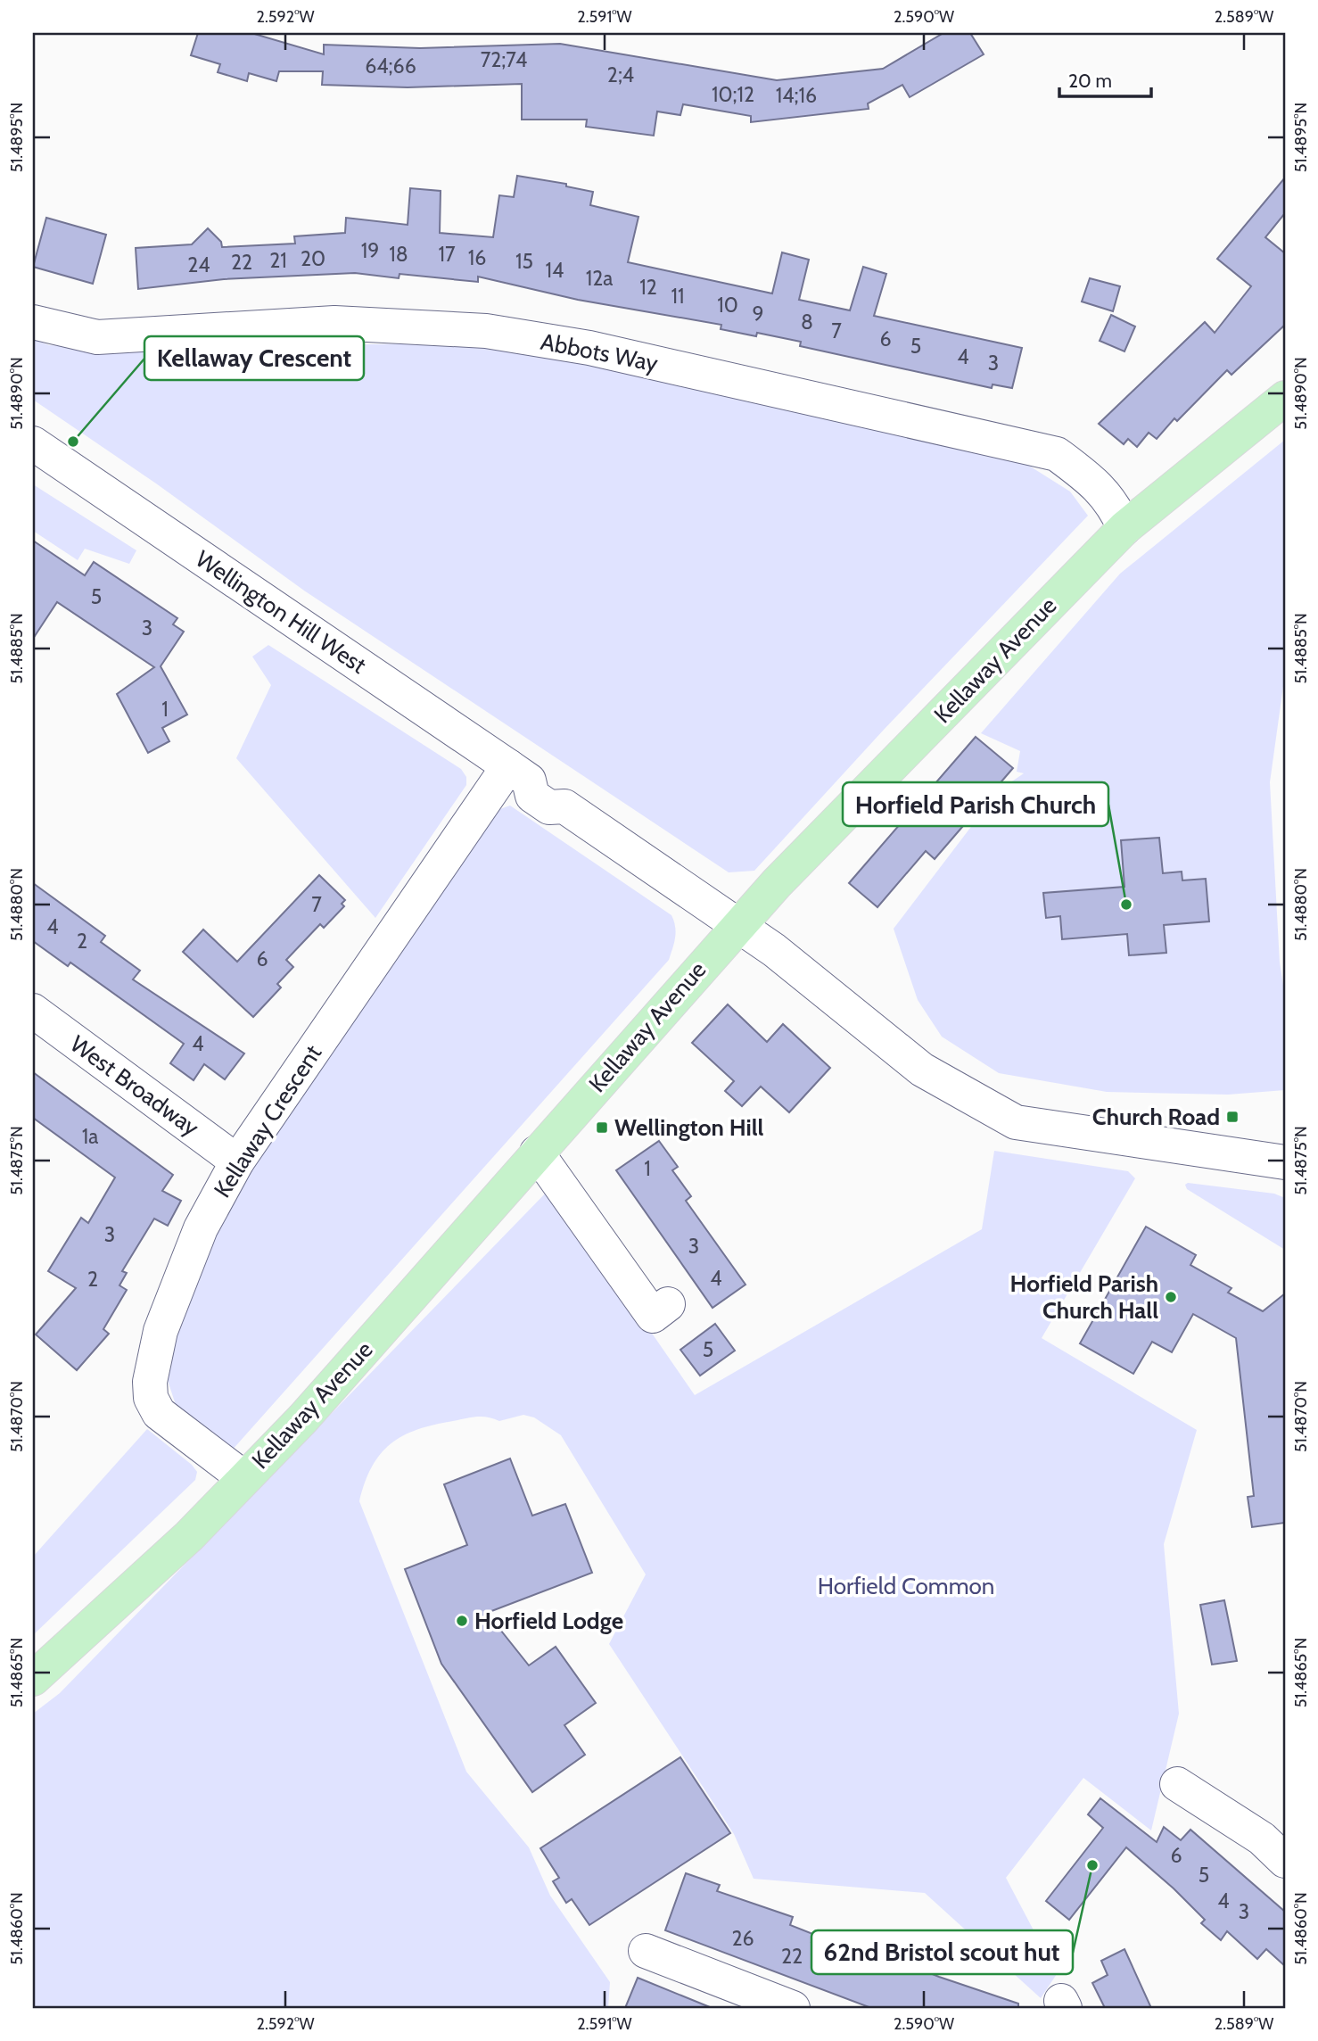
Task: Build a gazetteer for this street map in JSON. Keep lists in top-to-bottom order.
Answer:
{
  "streets": {
    "main road": ["Kellaway Avenue"],
    "street": [
      "Abbots Way",
      "Wellington Hill West",
      "West Broadway",
      "Kellaway Crescent"
    ]
  },
  "crossings": [
    ["Abbots Way", "Kellaway Avenue"],
    ["Wellington Hill West", "Kellaway Avenue"],
    ["Wellington Hill West", "Kellaway Crescent"],
    ["Kellaway Avenue", "Kellaway Crescent"],
    ["West Broadway", "Kellaway Crescent"]
  ],
  "parks": ["Horfield Common"],
  "places": {
    "other": [
      "Kellaway Crescent",
      "Horfield Parish Church",
      "Horfield Parish Church Hall",
      "Horfield Lodge",
      "62nd Bristol scout hut"
    ],
    "transit": ["Church Road", "Wellington Hill"]
  },
  "house_numbers": [
    "72;74",
    "64;66",
    "2;4",
    "10;12",
    "14;16",
    "19",
    "18",
    "17",
    "16",
    "20",
    "21",
    "15",
    "22",
    "24",
    "14",
    "12a",
    "12",
    "11",
    "10",
    "9",
    "8",
    "7",
    "6",
    "5",
    "4",
    "3",
    "5",
    "3",
    "1",
    "7",
    "4",
    "2",
    "6",
    "4",
    "1a",
    "1",
    "3",
    "3",
    "4",
    "2",
    "5",
    "6",
    "5",
    "4",
    "3",
    "26",
    "22"
  ],
  "scale_bar": "20 m",
  "coordinates": [
    "2.592°W",
    "2.591°W",
    "2.590°W",
    "2.589°W",
    "51.4895°N",
    "51.4890°N",
    "51.4885°N",
    "51.4880°N",
    "51.4875°N",
    "51.4870°N",
    "51.4865°N",
    "51.4860°N"
  ]
}
